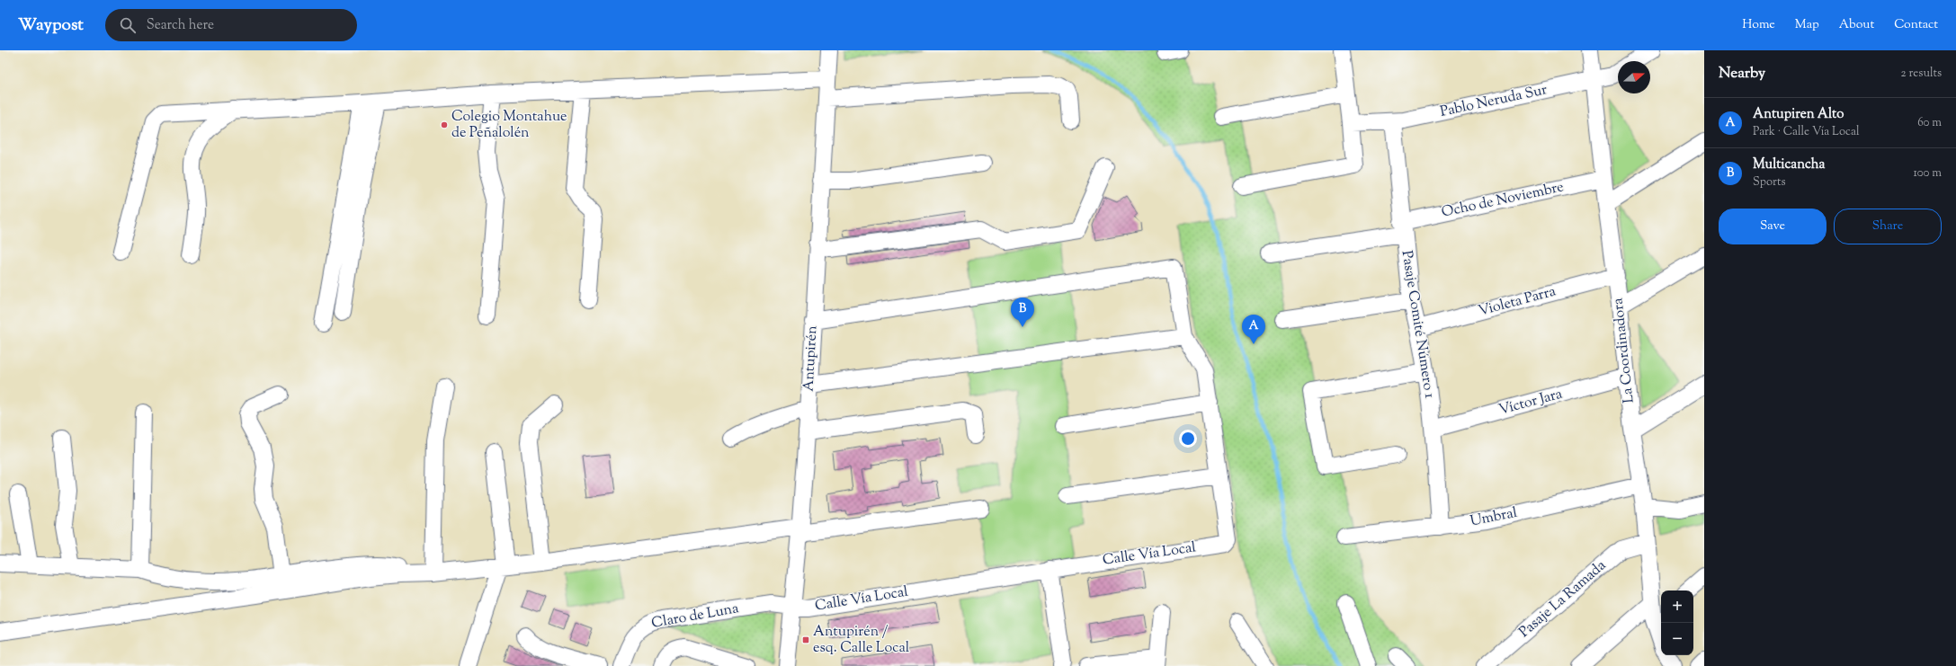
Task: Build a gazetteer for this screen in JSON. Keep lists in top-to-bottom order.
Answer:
{
  "streets": {
    "street": [
      "Pablo Neruda Sur",
      "Ocho de Noviembre",
      "Violeta Parra",
      "Pasaje Comité Número 1",
      "La Coordinadora",
      "Antupirén",
      "Víctor Jara",
      "Umbral",
      "Calle Vía Local",
      "Pasaje La Ramada",
      "Claro de Luna"
    ]
  },
  "crossings": [
    ["Pablo Neruda Sur", "Pasaje Comité Número 1"],
    ["Pablo Neruda Sur", "La Coordinadora"],
    ["Ocho de Noviembre", "Pasaje Comité Número 1"],
    ["Ocho de Noviembre", "La Coordinadora"],
    ["Violeta Parra", "Pasaje Comité Número 1"],
    ["Violeta Parra", "La Coordinadora"],
    ["Pasaje Comité Número 1", "Víctor Jara"],
    ["Pasaje Comité Número 1", "Umbral"],
    ["La Coordinadora", "Víctor Jara"],
    ["La Coordinadora", "Umbral"],
    ["La Coordinadora", "Pasaje La Ramada"],
    ["Antupirén", "Calle Vía Local"],
    ["Antupirén", "Claro de Luna"],
    ["Calle Vía Local", "Claro de Luna"]
  ],
  "places": {
    "other": ["Colegio Montahue de Peñalolén"],
    "transit": ["Antupirén / esq. Calle Local"]
  },
  "north": "right",
  "page": {
    "header": "Waypost",
    "search": "Search here",
    "nav": [
      "Home",
      "Map",
      "About",
      "Contact"
    ],
    "heading": ["Nearby", "2 results"],
    "list": [
      {
        "mark": "A",
        "name": "Antupiren Alto",
        "note": "Park · Calle Vía Local",
        "value": "60 m"
      },
      {
        "mark": "B",
        "name": "Multicancha",
        "note": "Sports",
        "value": "100 m"
      }
    ],
    "buttons": ["Save", "Share"],
    "pins": ["B", "A"],
    "map_buttons": ["+", "−"]
  }
}
